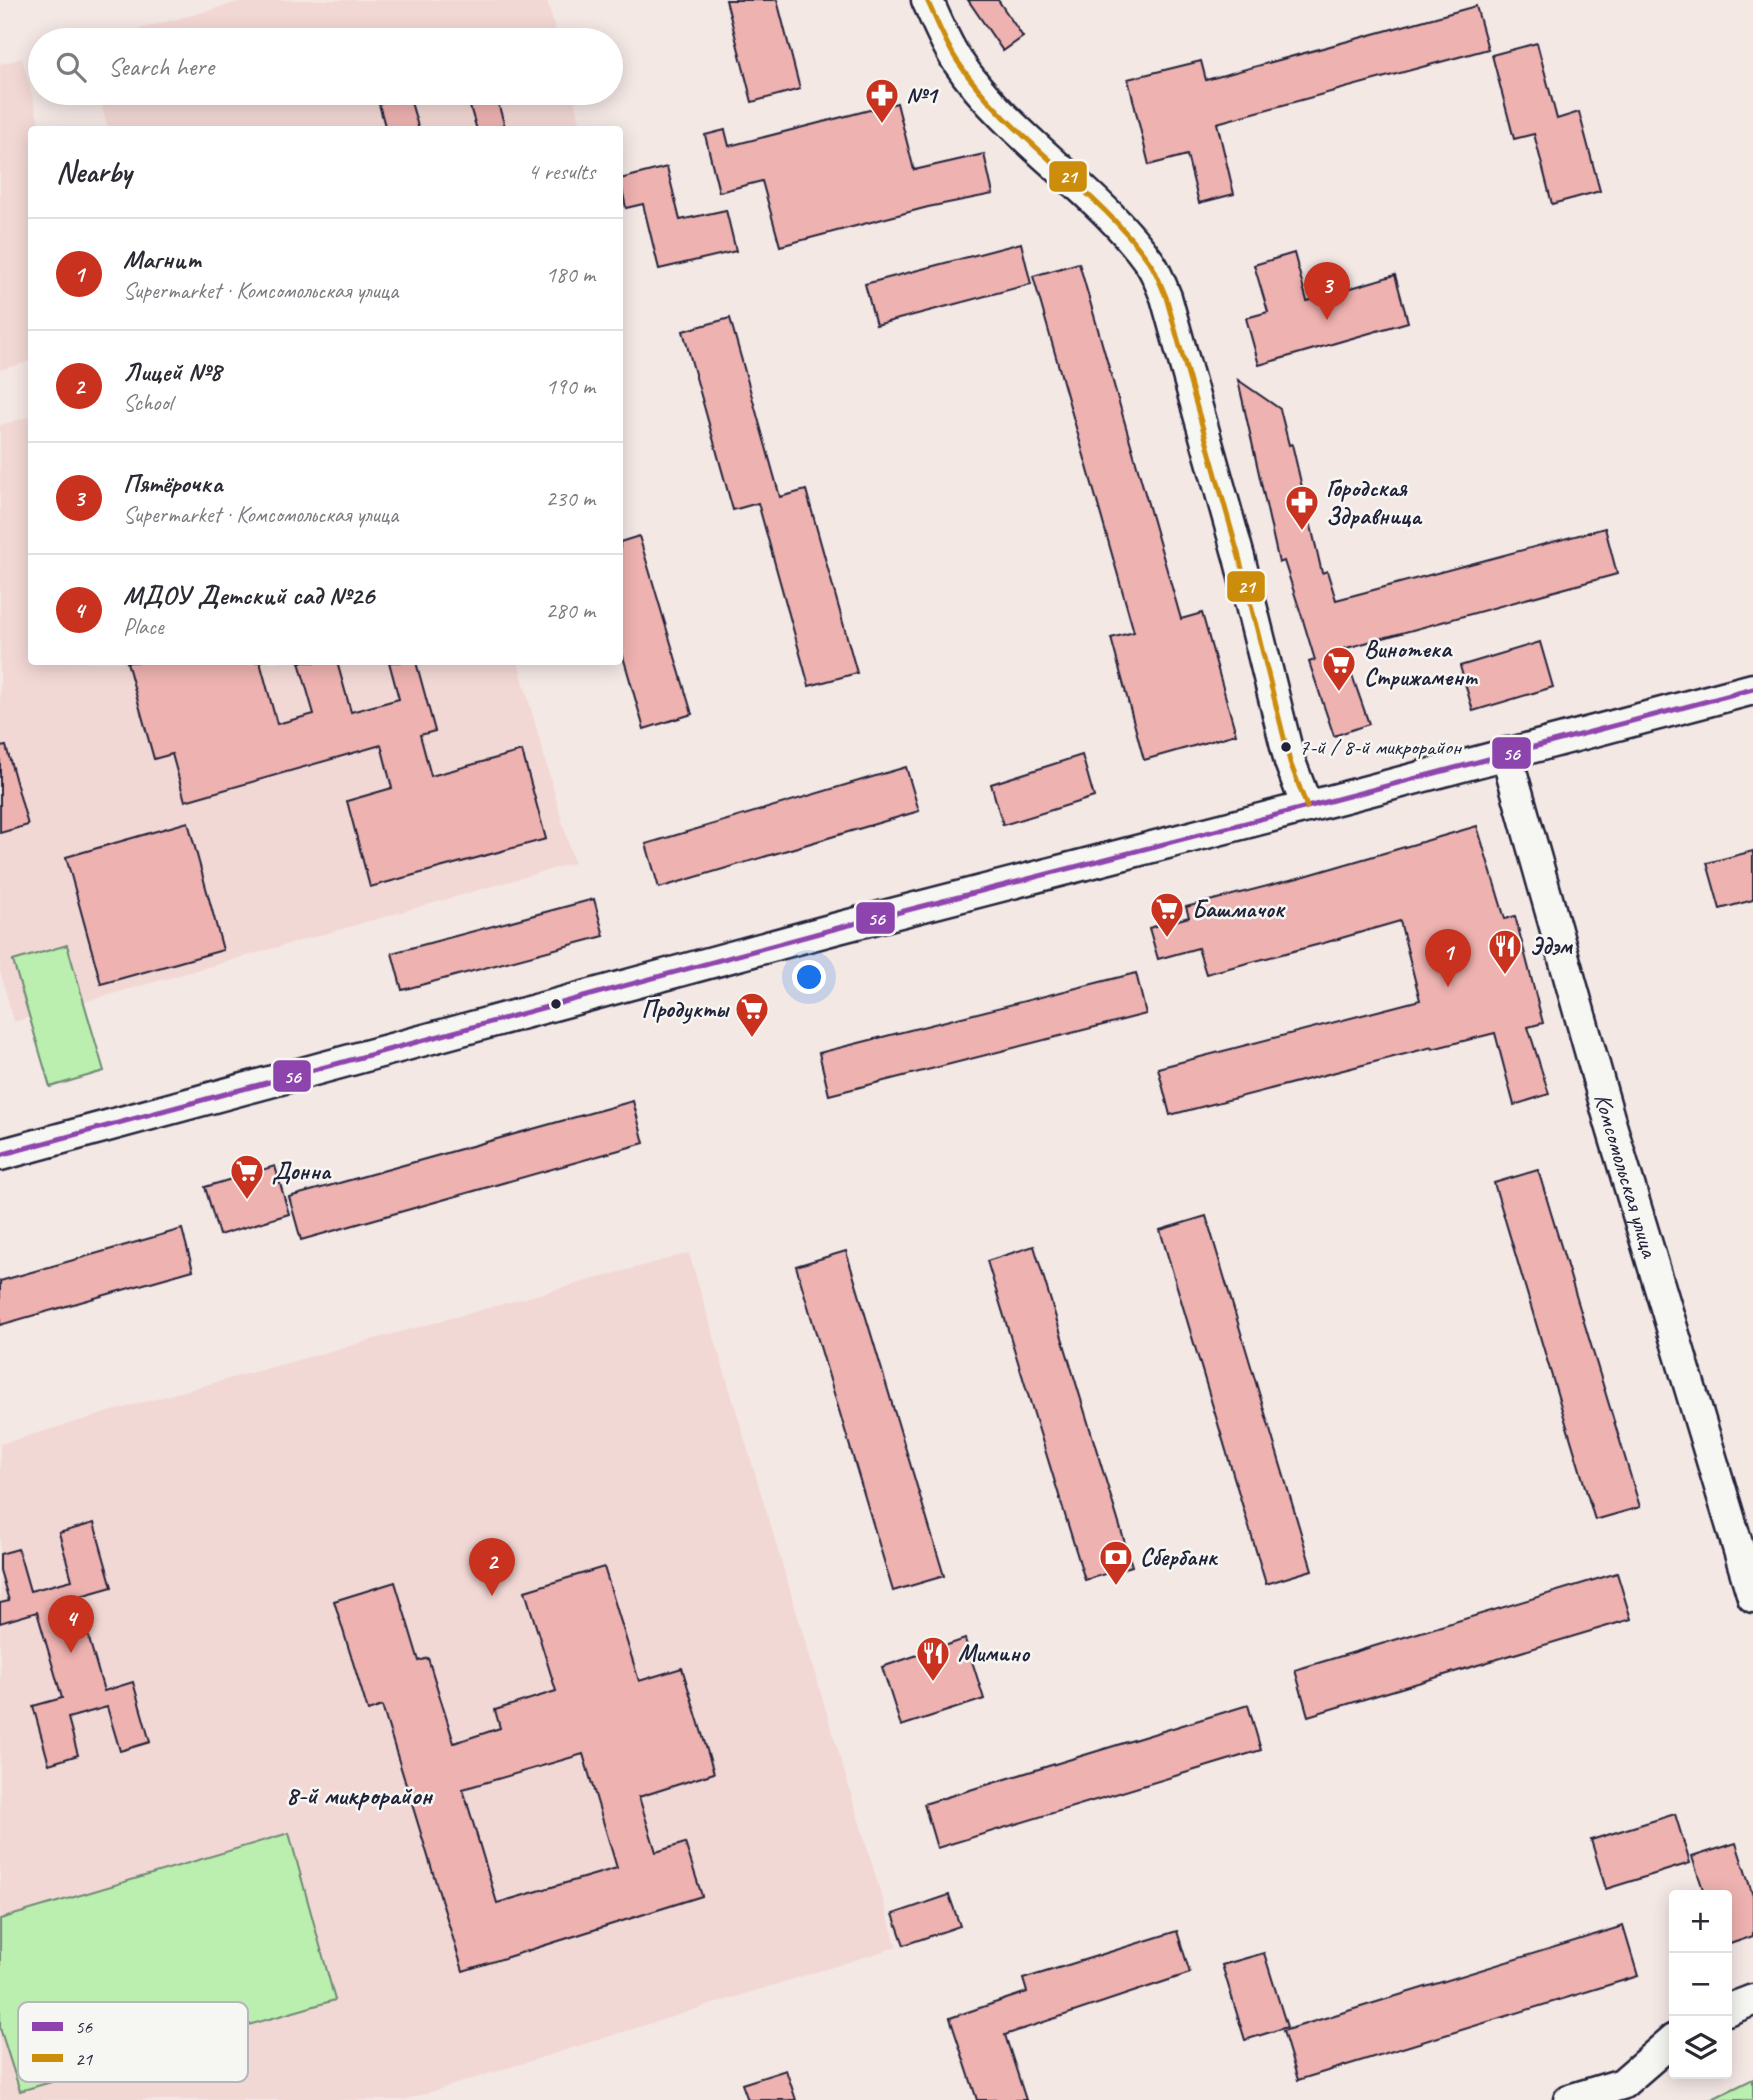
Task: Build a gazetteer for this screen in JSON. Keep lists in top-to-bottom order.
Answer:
{
  "streets": {
    "street": ["Комсомольская улица"]
  },
  "districts": ["8-й микрорайон"],
  "places": {
    "pharmacy": ["№1", "Городская Здравница"],
    "supermarket": [
      "Винотека Стрижамент",
      "Башмачок",
      "Продукты",
      "Донна"
    ],
    "other": ["7-й / 8-й микрорайон"],
    "restaurant": ["Эдэм", "Мимино"],
    "bank": ["Сбербанк"]
  },
  "lines": ["transit line 21", "transit line 56"],
  "legend": ["56", "21"],
  "page": {
    "search": "Search here",
    "heading": ["Nearby", "4 results"],
    "list": [
      {
        "mark": "1",
        "name": "Магнит",
        "note": "Supermarket · Комсомольская улица",
        "value": "180 m"
      },
      {
        "mark": "2",
        "name": "Лицей №8",
        "note": "School",
        "value": "190 m"
      },
      {
        "mark": "3",
        "name": "Пятёрочка",
        "note": "Supermarket · Комсомольская улица",
        "value": "230 m"
      },
      {
        "mark": "4",
        "name": "МДОУ Детский сад №26",
        "note": "Place",
        "value": "280 m"
      }
    ],
    "pins": [
      "3",
      "1",
      "2",
      "4"
    ],
    "map_buttons": ["+", "−"]
  }
}
